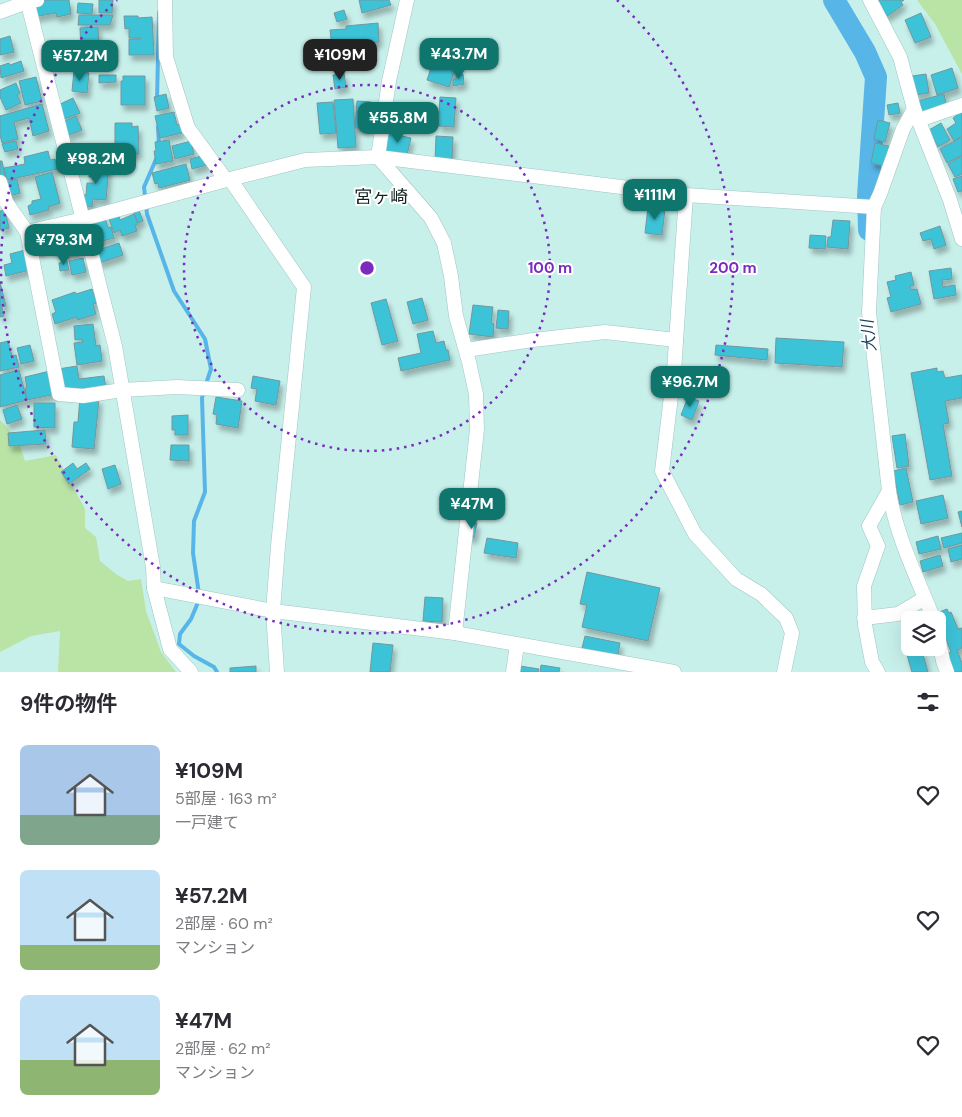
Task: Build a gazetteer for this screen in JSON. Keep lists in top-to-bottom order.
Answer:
{
  "districts": ["宮ヶ崎"],
  "water": ["大川"],
  "page": {
    "price": [
      "¥43.7M",
      "¥109M",
      "¥57.2M",
      "¥55.8M",
      "¥98.2M",
      "¥111M",
      "¥79.3M",
      "¥96.7M",
      "¥47M"
    ],
    "heading": "9件の物件",
    "list": [
      {
        "name": "¥109M",
        "note": "5部屋 · 163 m² · 一戸建て"
      },
      {
        "name": "¥57.2M",
        "note": "2部屋 · 60 m² · マンション"
      },
      {
        "name": "¥47M",
        "note": "2部屋 · 62 m² · マンション"
      }
    ]
  },
  "rings": ["100 m", "200 m"]
}
